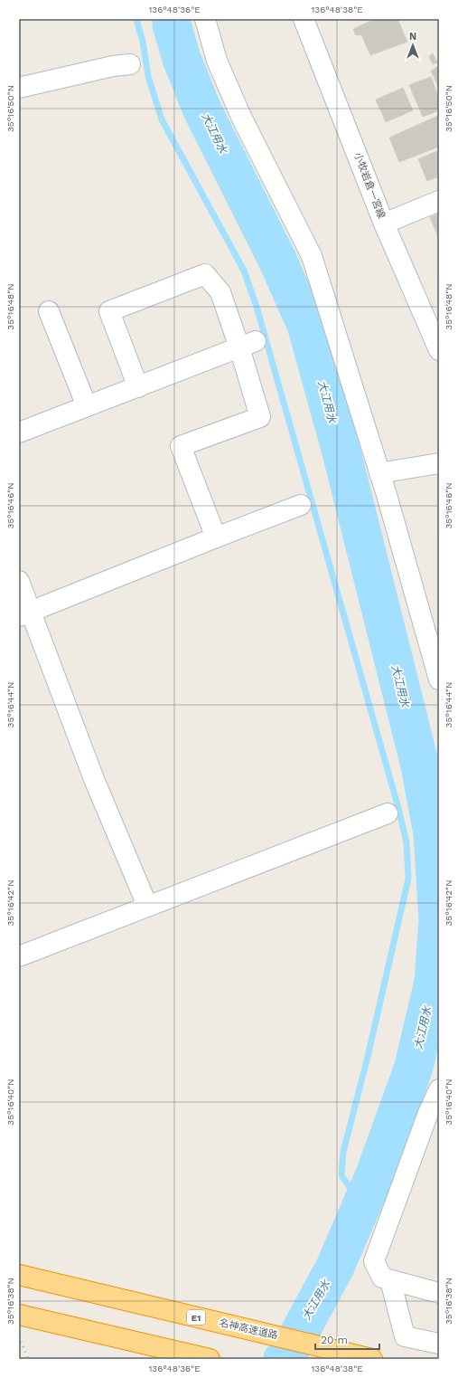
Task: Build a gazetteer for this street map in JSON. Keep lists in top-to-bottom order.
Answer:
{
  "streets": {
    "highway": ["E1", "名神高速道路"],
    "street": ["小牧岩倉一宮線"]
  },
  "water": ["大江用水"],
  "scale_bar": "20 m",
  "north": "top",
  "coordinates": [
    "136°48'36\"E",
    "136°48'38\"E",
    "35°16'50\"N",
    "35°16'48\"N",
    "35°16'46\"N",
    "35°16'44\"N",
    "35°16'42\"N",
    "35°16'40\"N",
    "35°16'38\"N"
  ]
}
